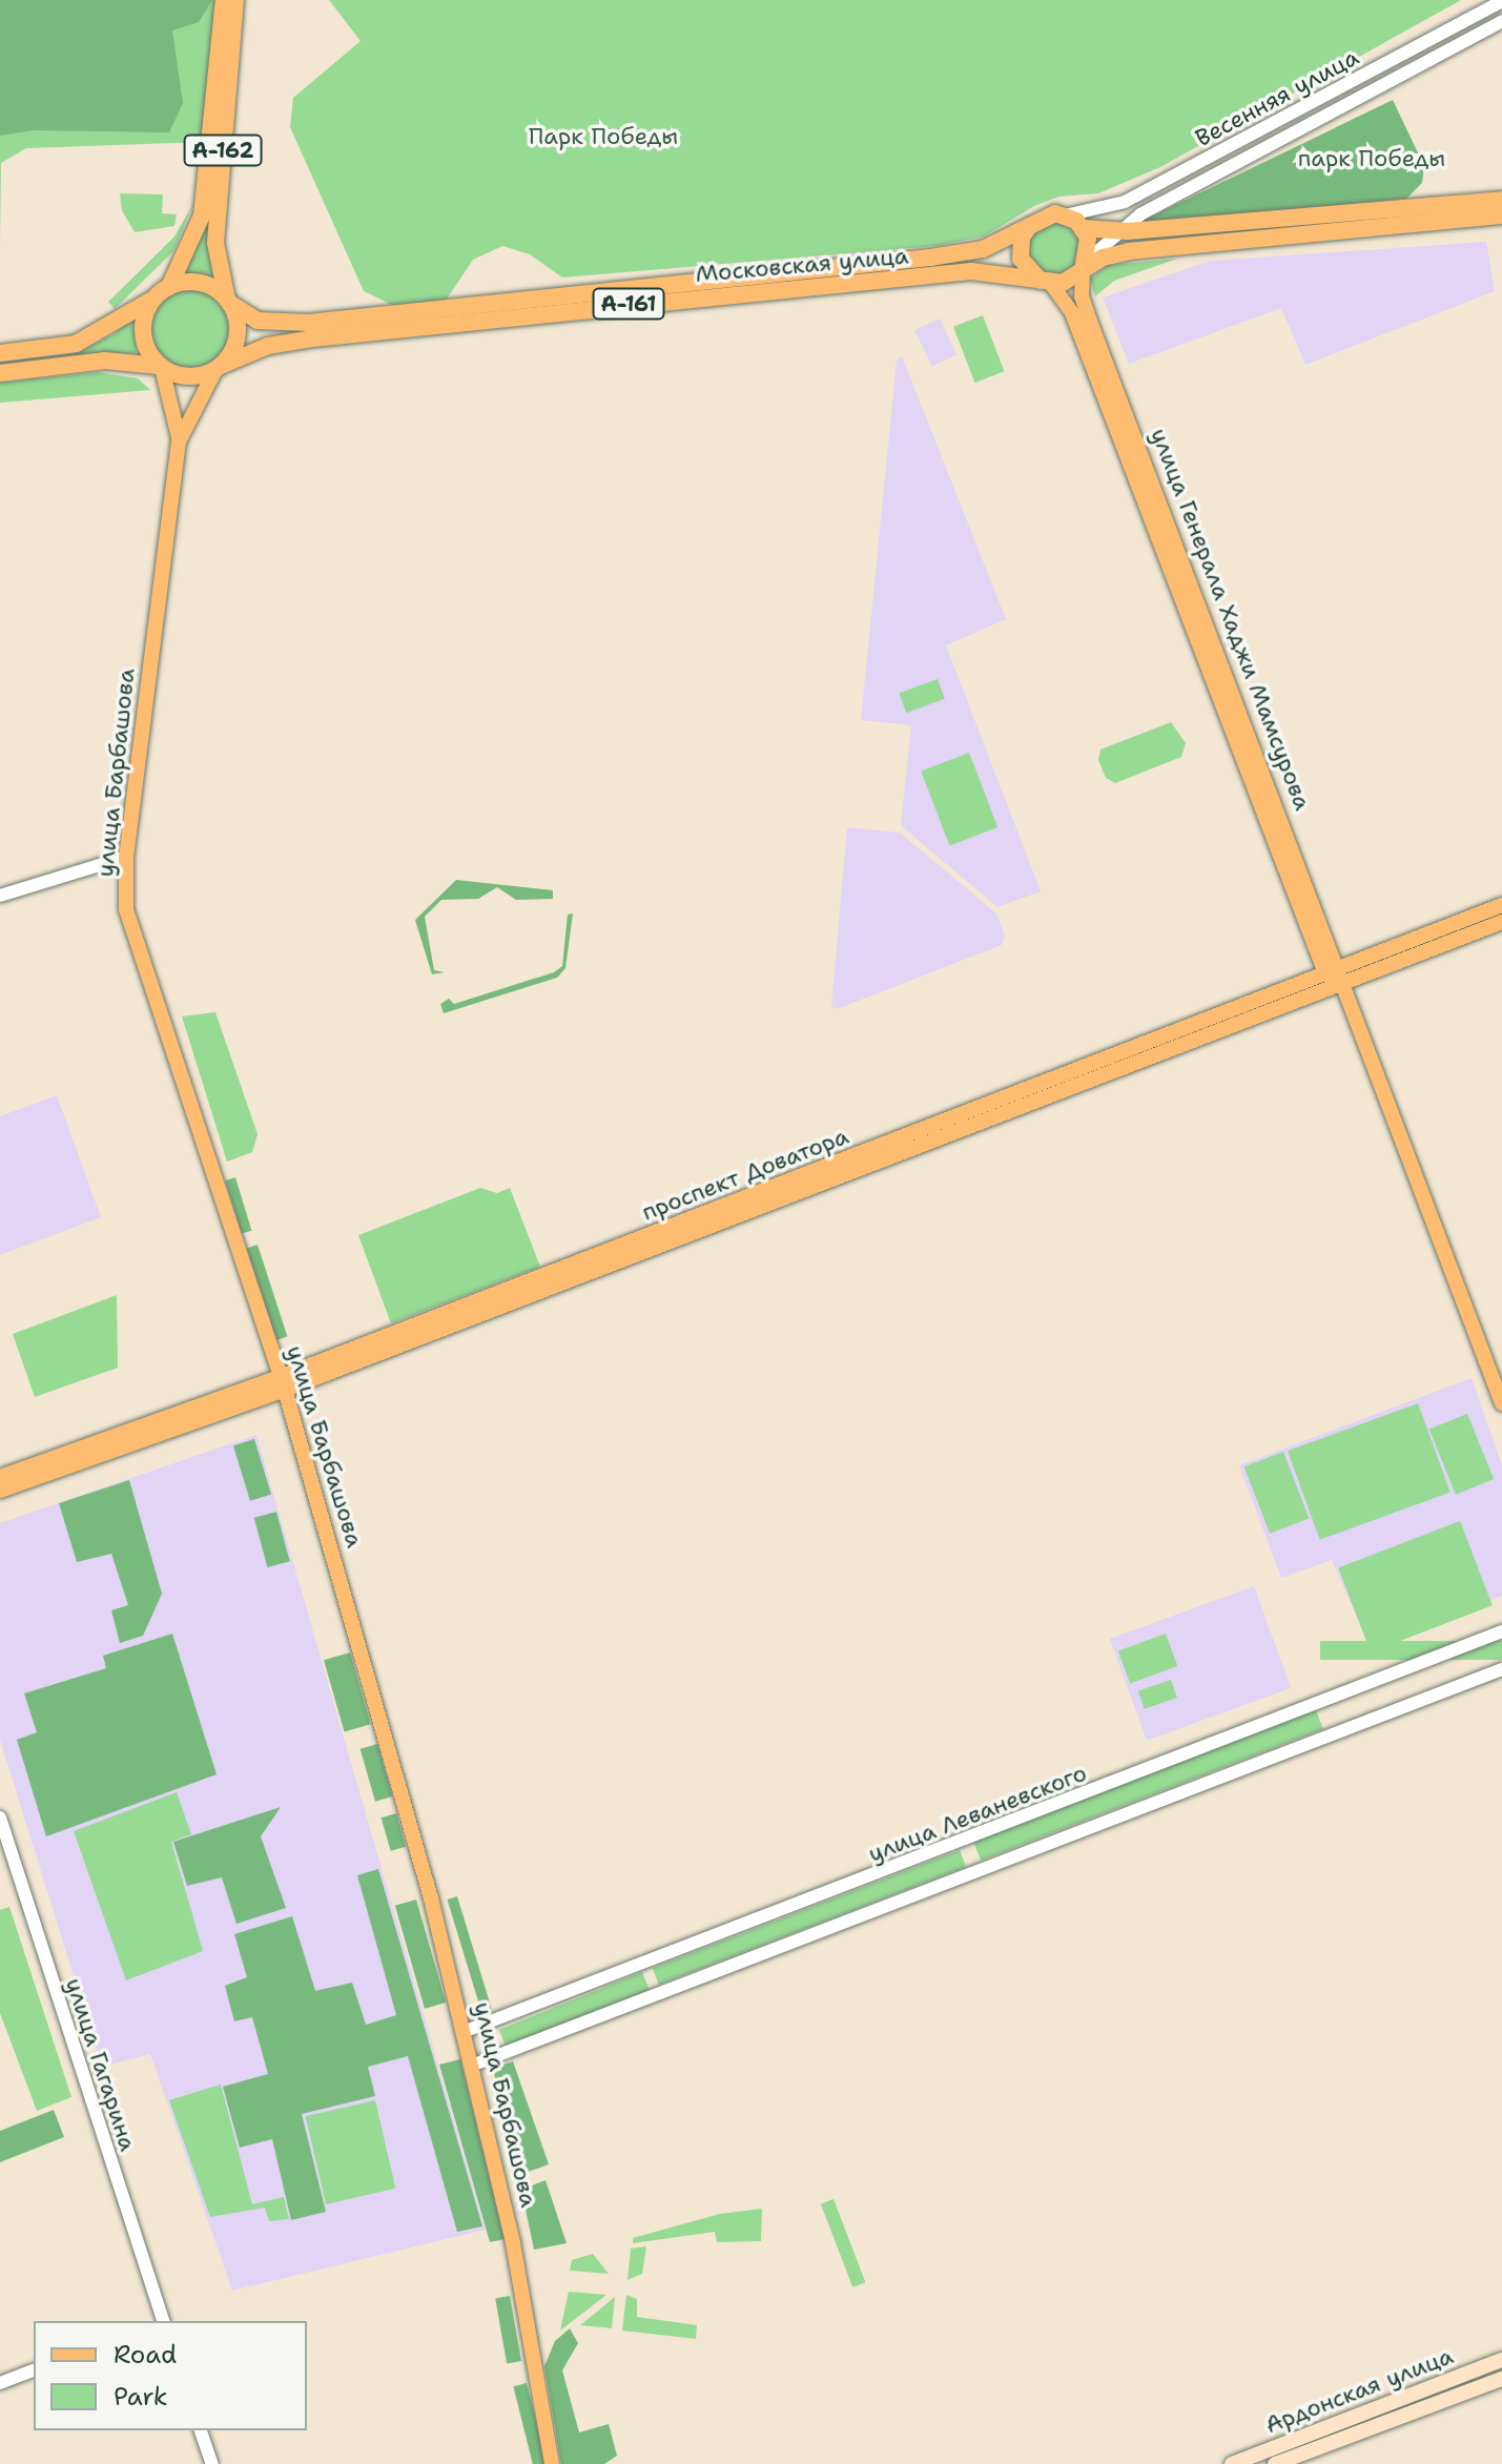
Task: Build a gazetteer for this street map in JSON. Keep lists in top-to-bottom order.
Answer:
{
  "streets": {
    "highway": ["А-162", "Московская улица", "А-161"],
    "main road": [
      "улица Генерала Хаджи Мамсурова",
      "улица Барбашова",
      "проспект Доватора",
      "Ардонская улица"
    ],
    "street": ["Весенняя улица", "улица Леваневского", "улица Гагарина"]
  },
  "crossings": [
    ["Весенняя улица", "Московская улица"],
    ["Весенняя улица", "улица Генерала Хаджи Мамсурова"],
    ["А-162", "Московская улица"],
    ["А-162", "А-161"],
    ["А-162", "улица Барбашова"],
    ["Московская улица", "А-161"],
    ["Московская улица", "улица Генерала Хаджи Мамсурова"],
    ["Московская улица", "улица Барбашова"],
    ["А-161", "улица Барбашова"],
    ["улица Генерала Хаджи Мамсурова", "проспект Доватора"],
    ["улица Барбашова", "проспект Доватора"],
    ["улица Барбашова", "улица Леваневского"]
  ],
  "parks": ["Парк Победы", "парк Победы"],
  "legend": ["Road", "Park"]
}
